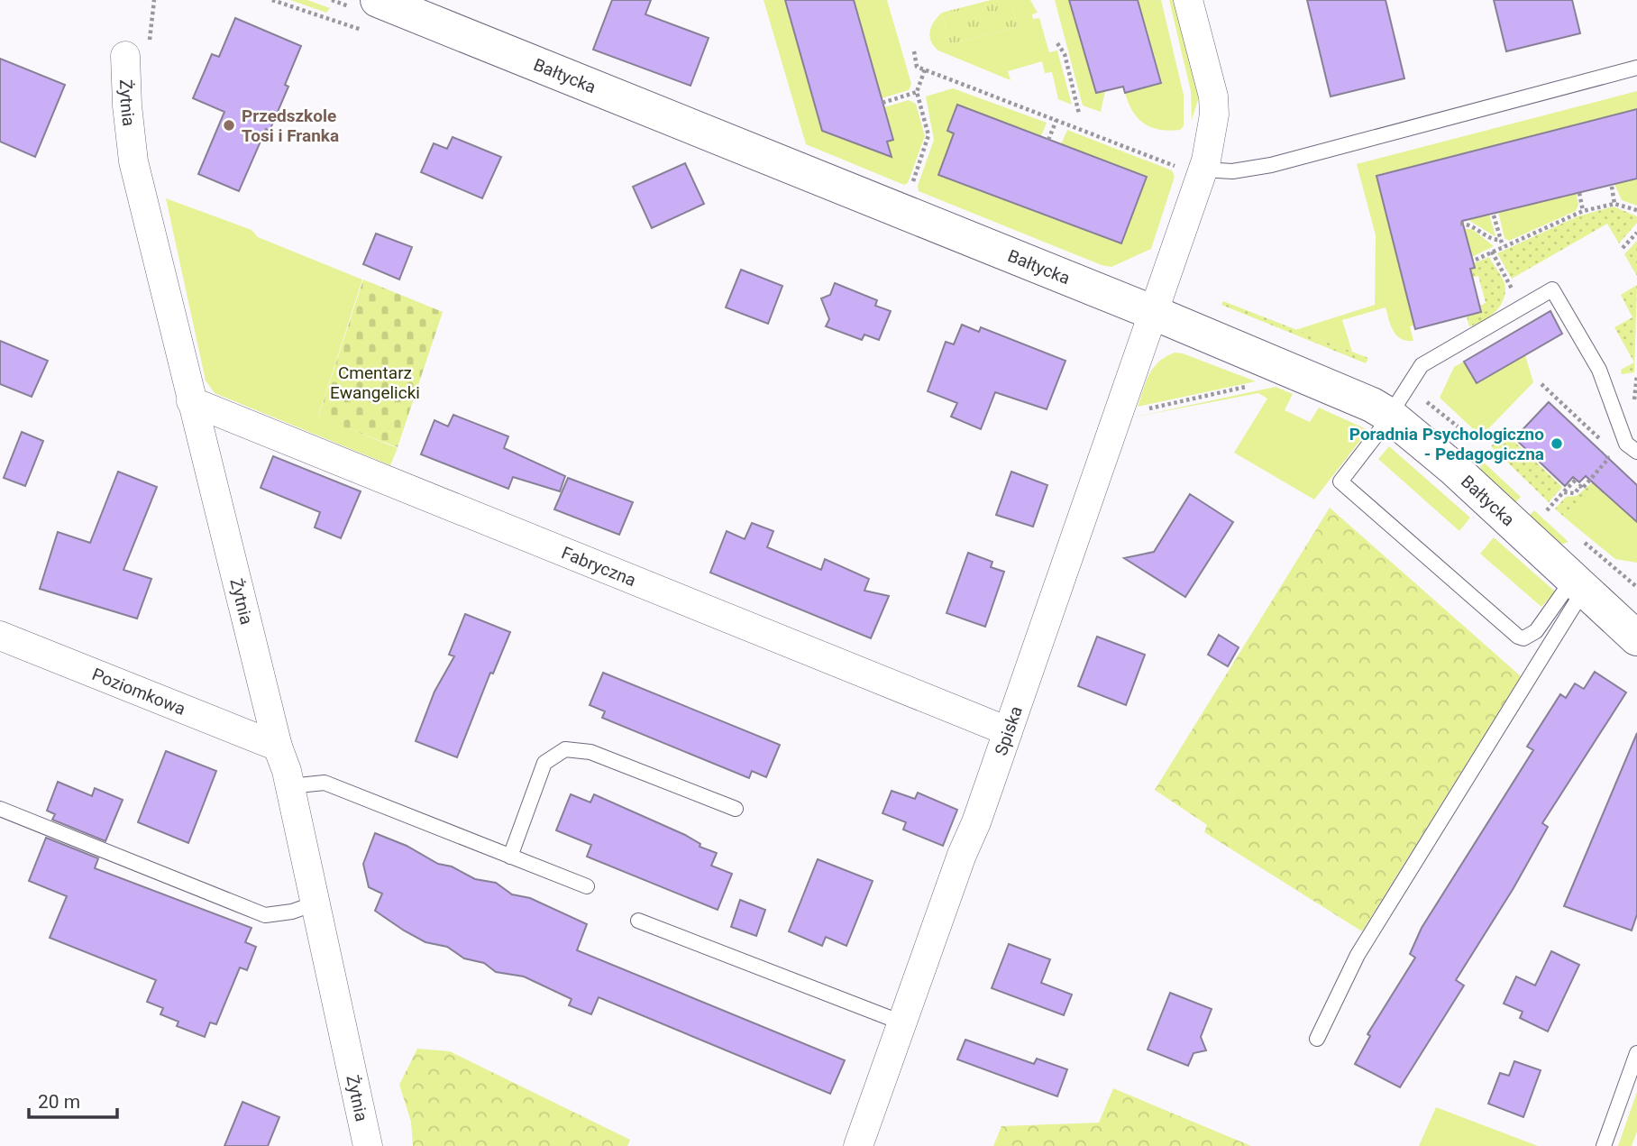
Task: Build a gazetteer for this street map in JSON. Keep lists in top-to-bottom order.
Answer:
{
  "streets": {
    "street": [
      "Bałtycka",
      "Żytnia",
      "Fabryczna",
      "Poziomkowa",
      "Spiska"
    ]
  },
  "crossings": [
    ["Bałtycka", "Spiska"],
    ["Żytnia", "Fabryczna"],
    ["Żytnia", "Poziomkowa"],
    ["Fabryczna", "Spiska"]
  ],
  "parks": ["Cmentarz Ewangelicki"],
  "places": ["Przedszkole Tosi i Franka", "Poradnia Psychologiczno - Pedagogiczna"],
  "scale_bar": "20 m"
}
